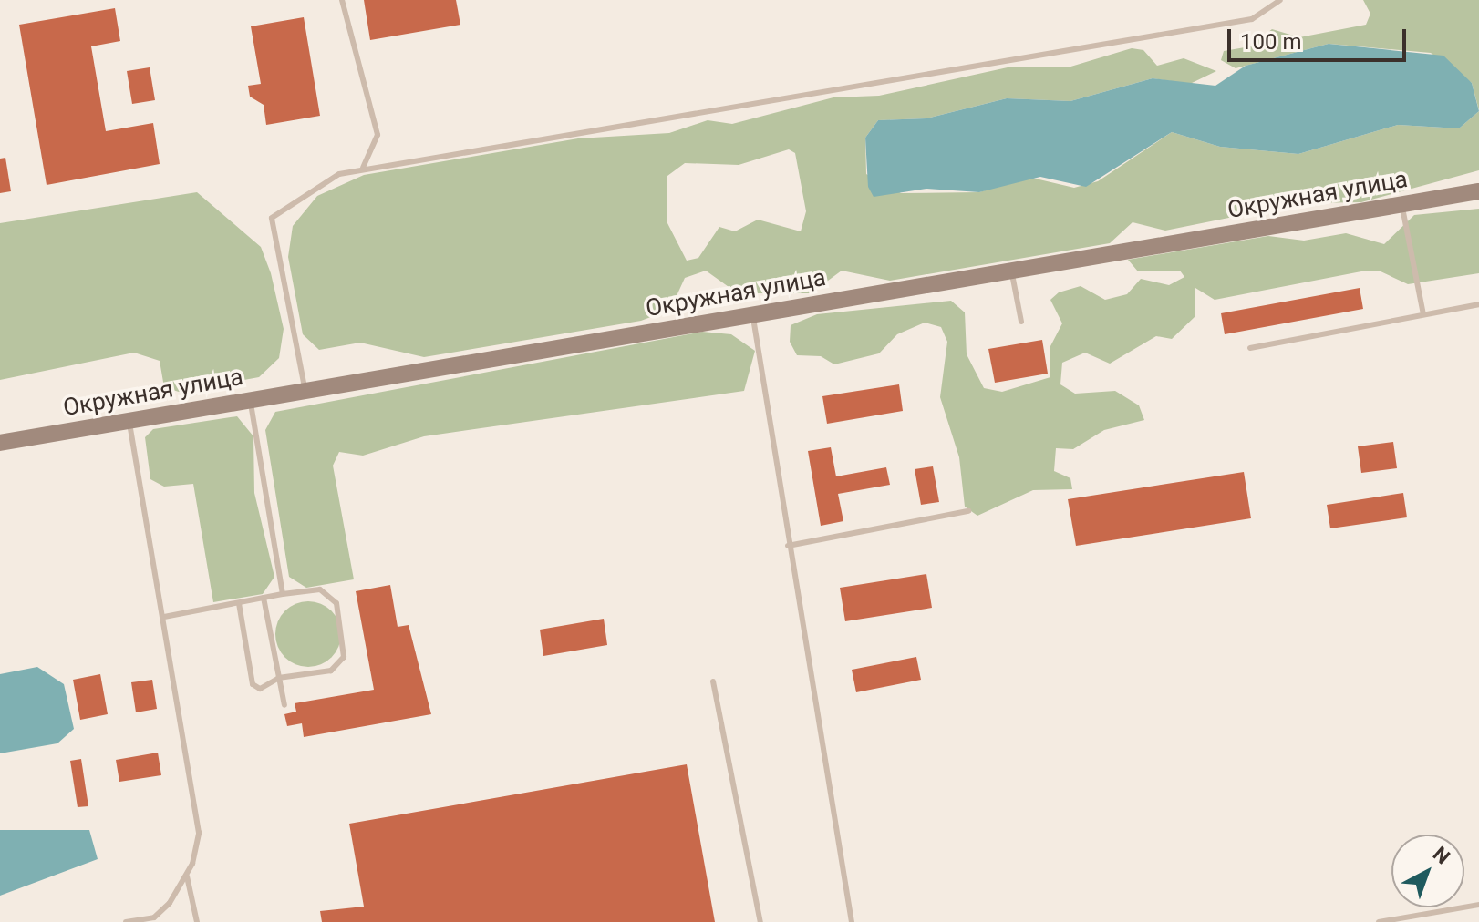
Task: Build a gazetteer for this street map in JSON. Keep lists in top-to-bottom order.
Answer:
{
  "streets": {
    "main road": ["Окружная улица"]
  },
  "scale_bar": "100 m",
  "north": "top right"
}
